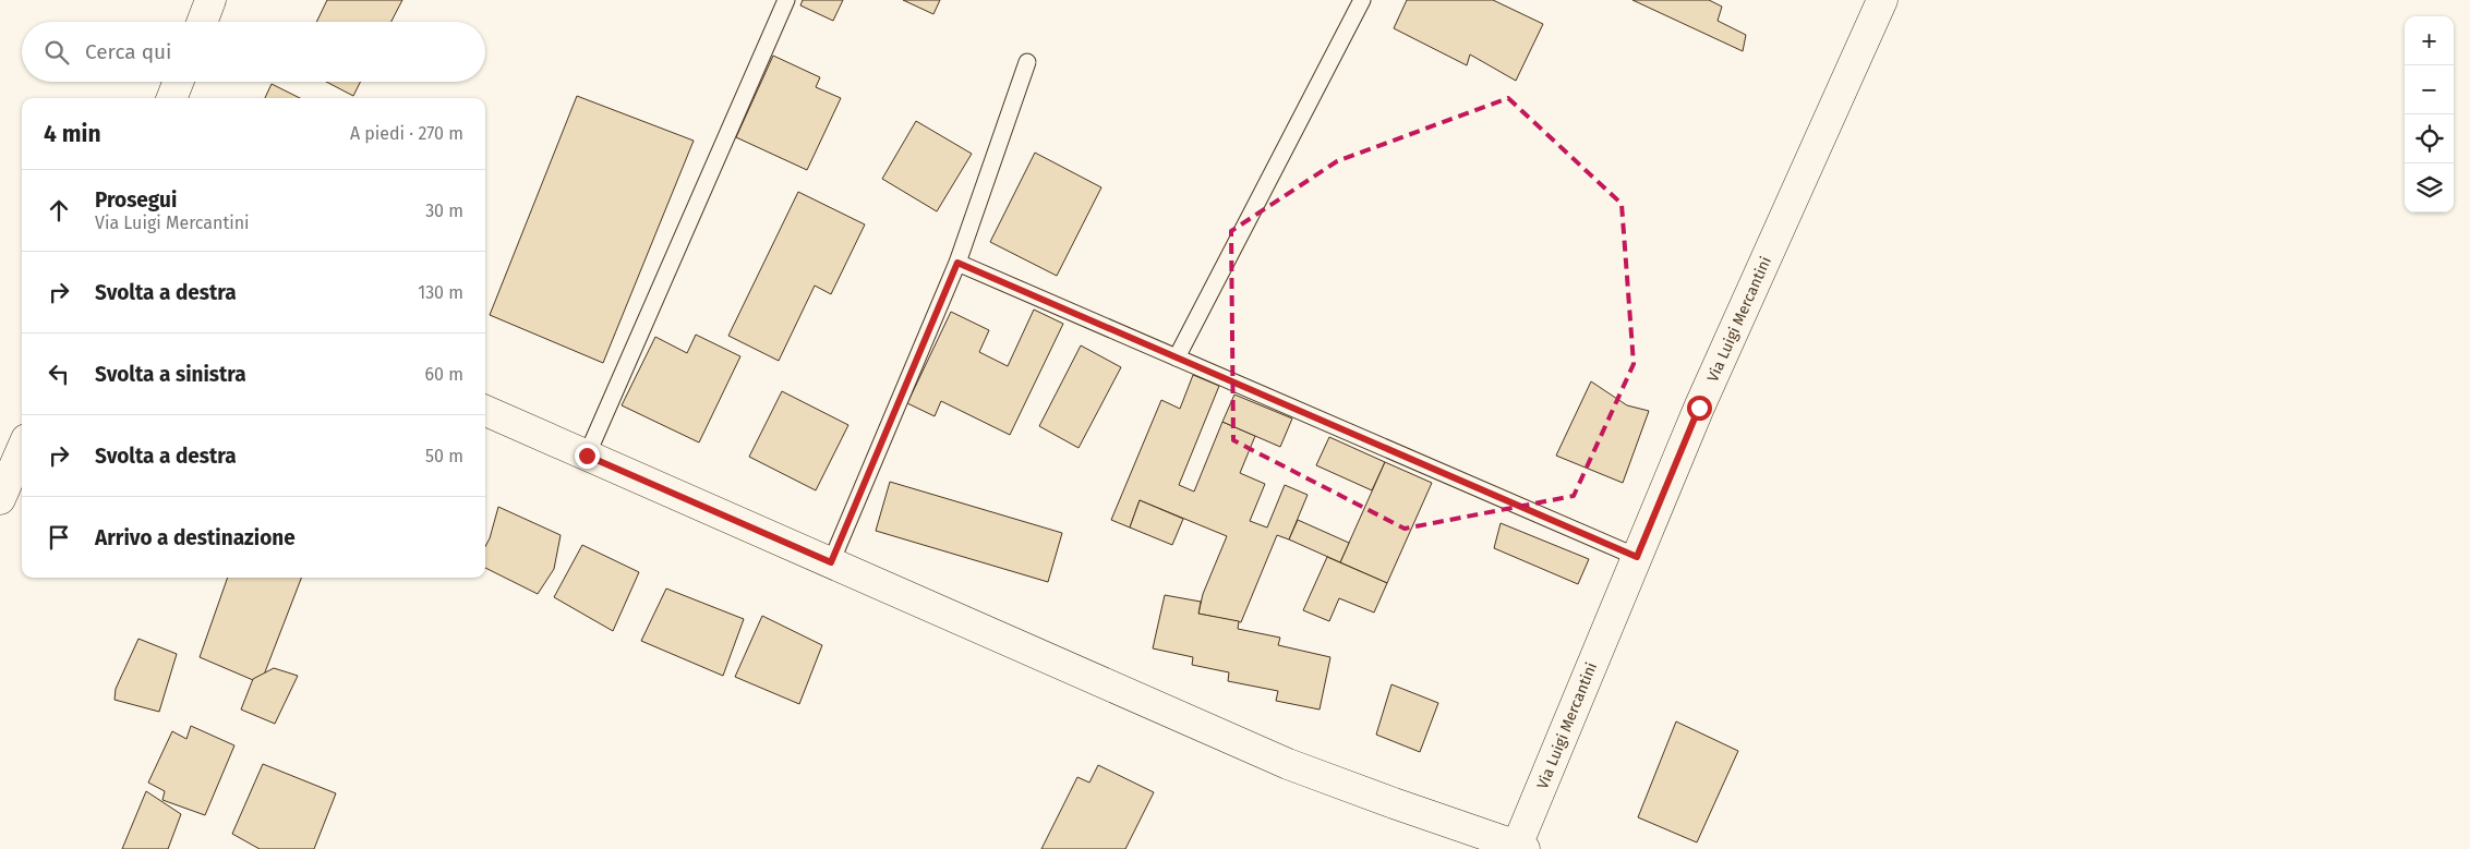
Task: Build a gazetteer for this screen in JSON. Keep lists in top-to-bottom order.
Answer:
{
  "streets": {
    "street": ["Via Luigi Mercantini"]
  },
  "page": {
    "map_buttons": ["+", "−"],
    "search": "Cerca qui",
    "heading": ["4 min", "A piedi · 270 m"],
    "list": [
      ["Prosegui", "Via Luigi Mercantini", "30 m"],
      ["Svolta a destra", "130 m"],
      ["Svolta a sinistra", "60 m"],
      ["Svolta a destra", "50 m"],
      "Arrivo a destinazione"
    ]
  }
}
